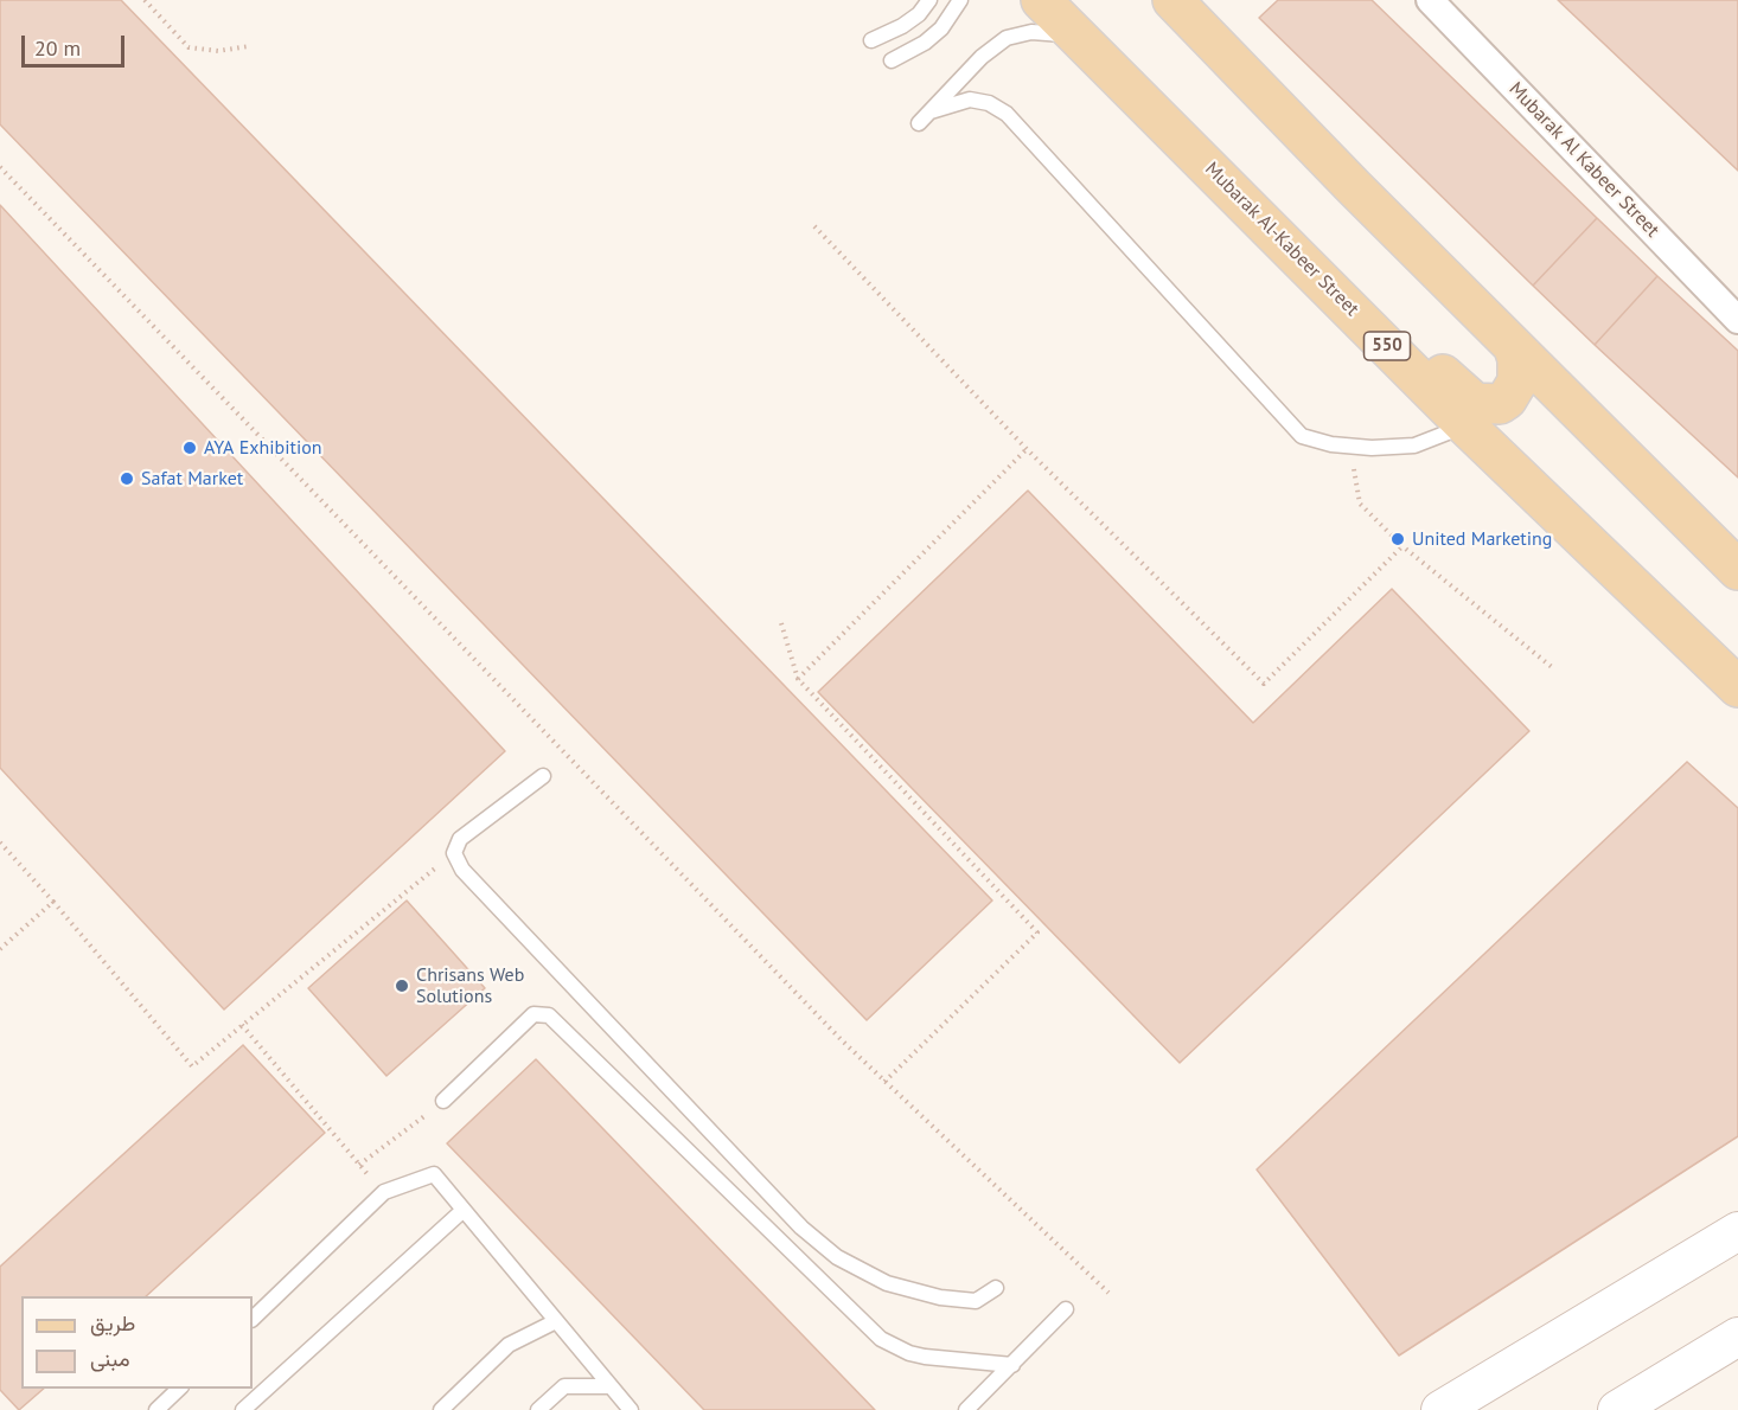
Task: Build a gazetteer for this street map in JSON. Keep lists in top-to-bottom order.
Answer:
{
  "streets": {
    "main road": ["Mubarak Al-Kabeer Street", "550"],
    "street": ["Mubarak Al Kabeer Street"]
  },
  "places": [
    "AYA Exhibition",
    "Safat Market",
    "United Marketing",
    "Chrisans Web Solutions"
  ],
  "legend": ["طريق", "مبنى"],
  "scale_bar": "20 m"
}
